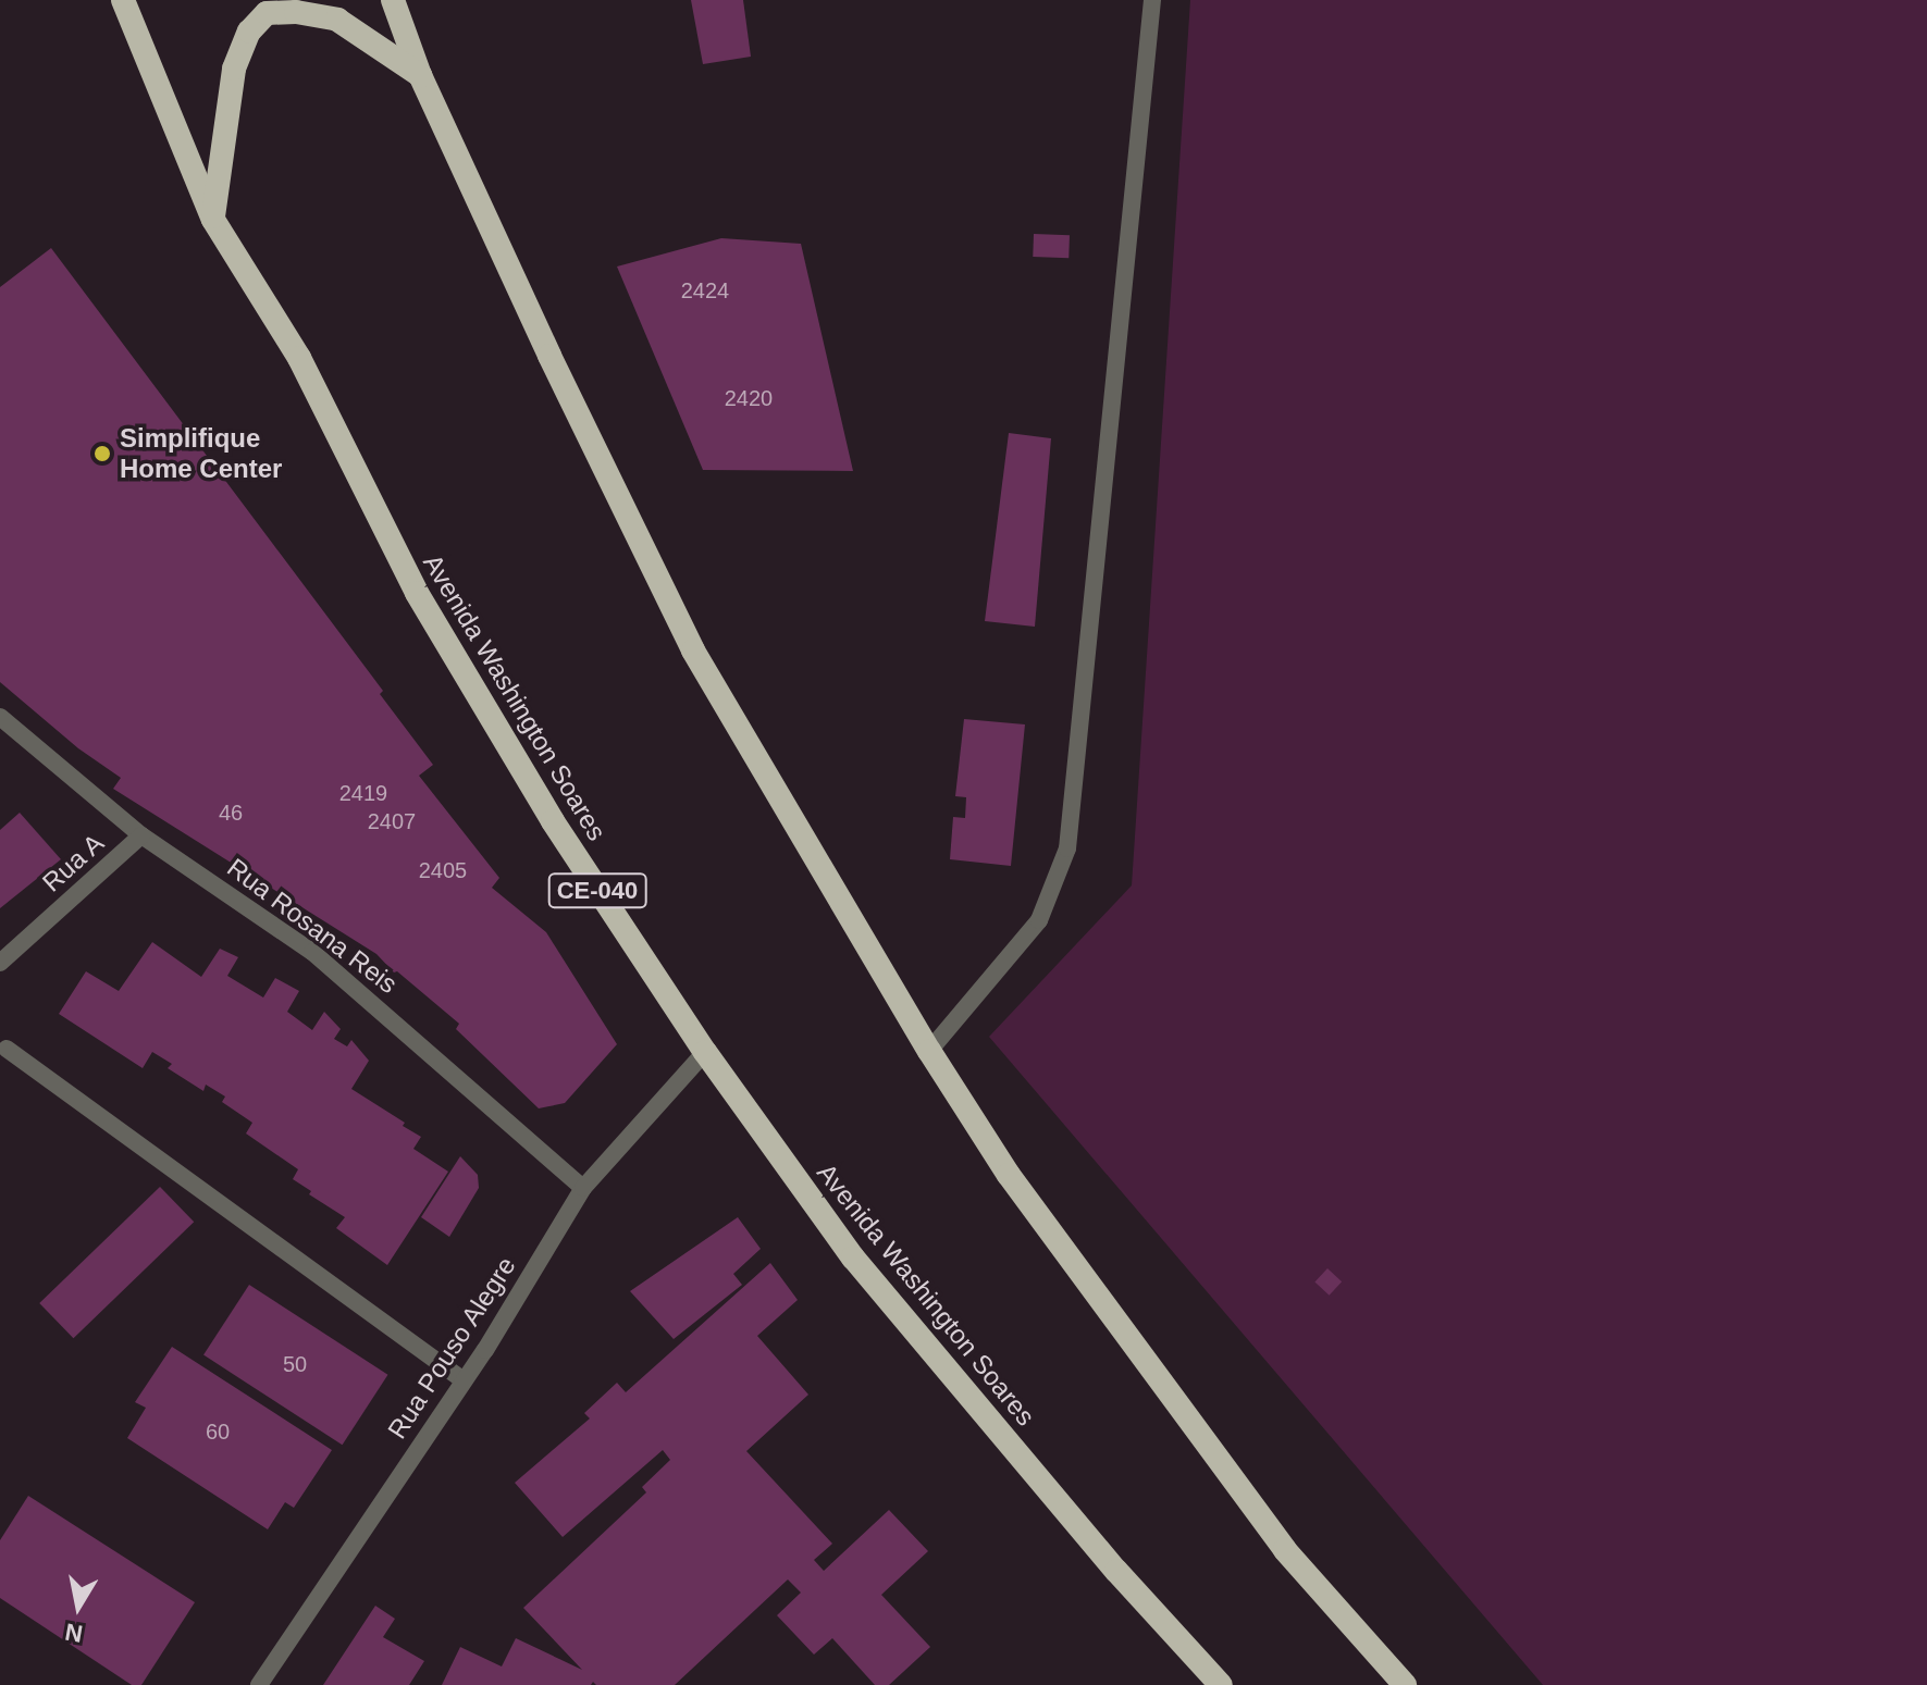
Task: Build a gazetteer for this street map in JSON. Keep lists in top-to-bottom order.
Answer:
{
  "streets": {
    "highway": ["Avenida Washington Soares", "CE-040"],
    "street": ["Rua A", "Rua Rosana Reis", "Rua Pouso Alegre"]
  },
  "crossings": [
    ["Avenida Washington Soares", "Rua Pouso Alegre"],
    ["Rua A", "Rua Rosana Reis"],
    ["Rua Rosana Reis", "Rua Pouso Alegre"]
  ],
  "places": ["Simplifique Home Center"],
  "house_numbers": [
    "2424",
    "2420",
    "2419",
    "46",
    "2407",
    "2405",
    "50",
    "60"
  ],
  "north": "bottom"
}
